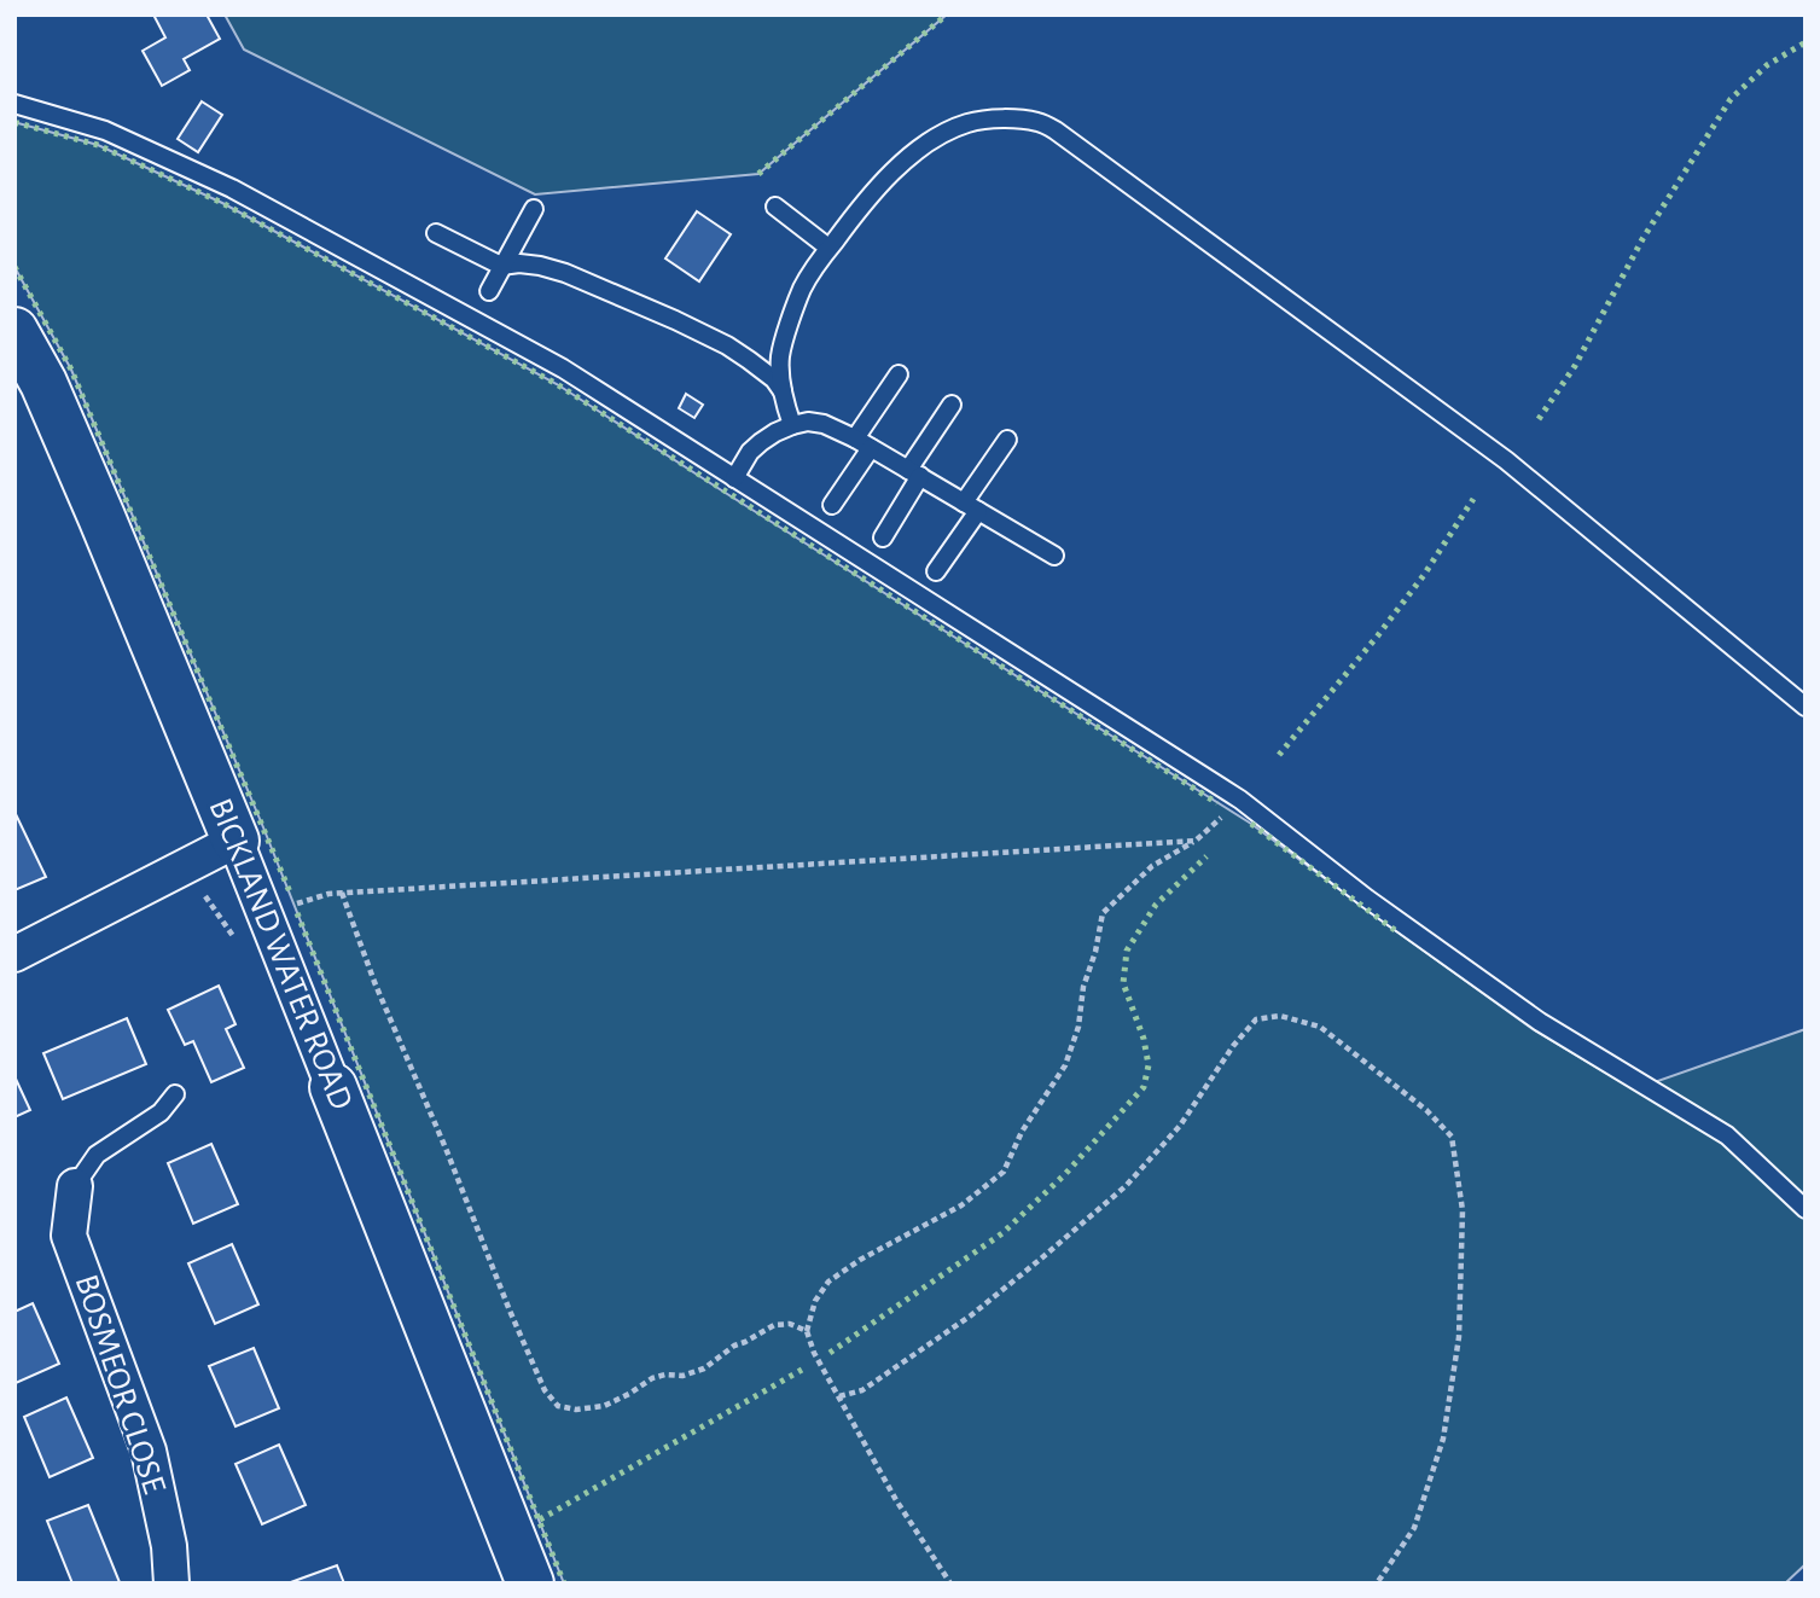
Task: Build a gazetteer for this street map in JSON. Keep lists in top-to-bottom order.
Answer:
{
  "streets": {
    "street": ["BICKLAND WATER ROAD", "BOSMEOR CLOSE"]
  }
}
